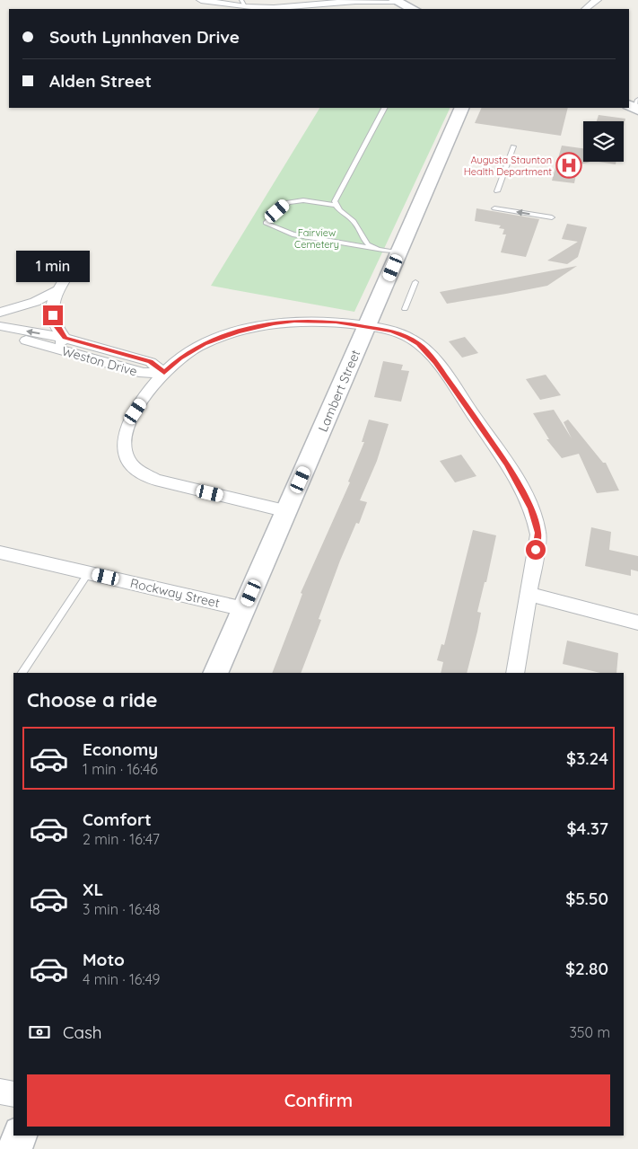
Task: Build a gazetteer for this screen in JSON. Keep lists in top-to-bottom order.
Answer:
{
  "streets": {
    "street": ["Weston Drive", "Lambert Street", "Rockway Street"]
  },
  "crossings": [
    ["Lambert Street", "Rockway Street"]
  ],
  "parks": ["Fairview Cemetery"],
  "places": {
    "hospital": ["Augusta Staunton Health Department"]
  },
  "page": {
    "banner": ["South Lynnhaven Drive", "Alden Street"],
    "bubble": "1 min",
    "heading": "Choose a ride",
    "list": [
      {
        "name": "Economy",
        "note": "1 min · 16:46",
        "value": "$3.24"
      },
      {
        "name": "Comfort",
        "note": "2 min · 16:47",
        "value": "$4.37"
      },
      {
        "name": "XL",
        "note": "3 min · 16:48",
        "value": "$5.50"
      },
      {
        "name": "Moto",
        "note": "4 min · 16:49",
        "value": "$2.80"
      }
    ],
    "pay": ["Cash", "350 m"],
    "buttons": "Confirm"
  }
}
